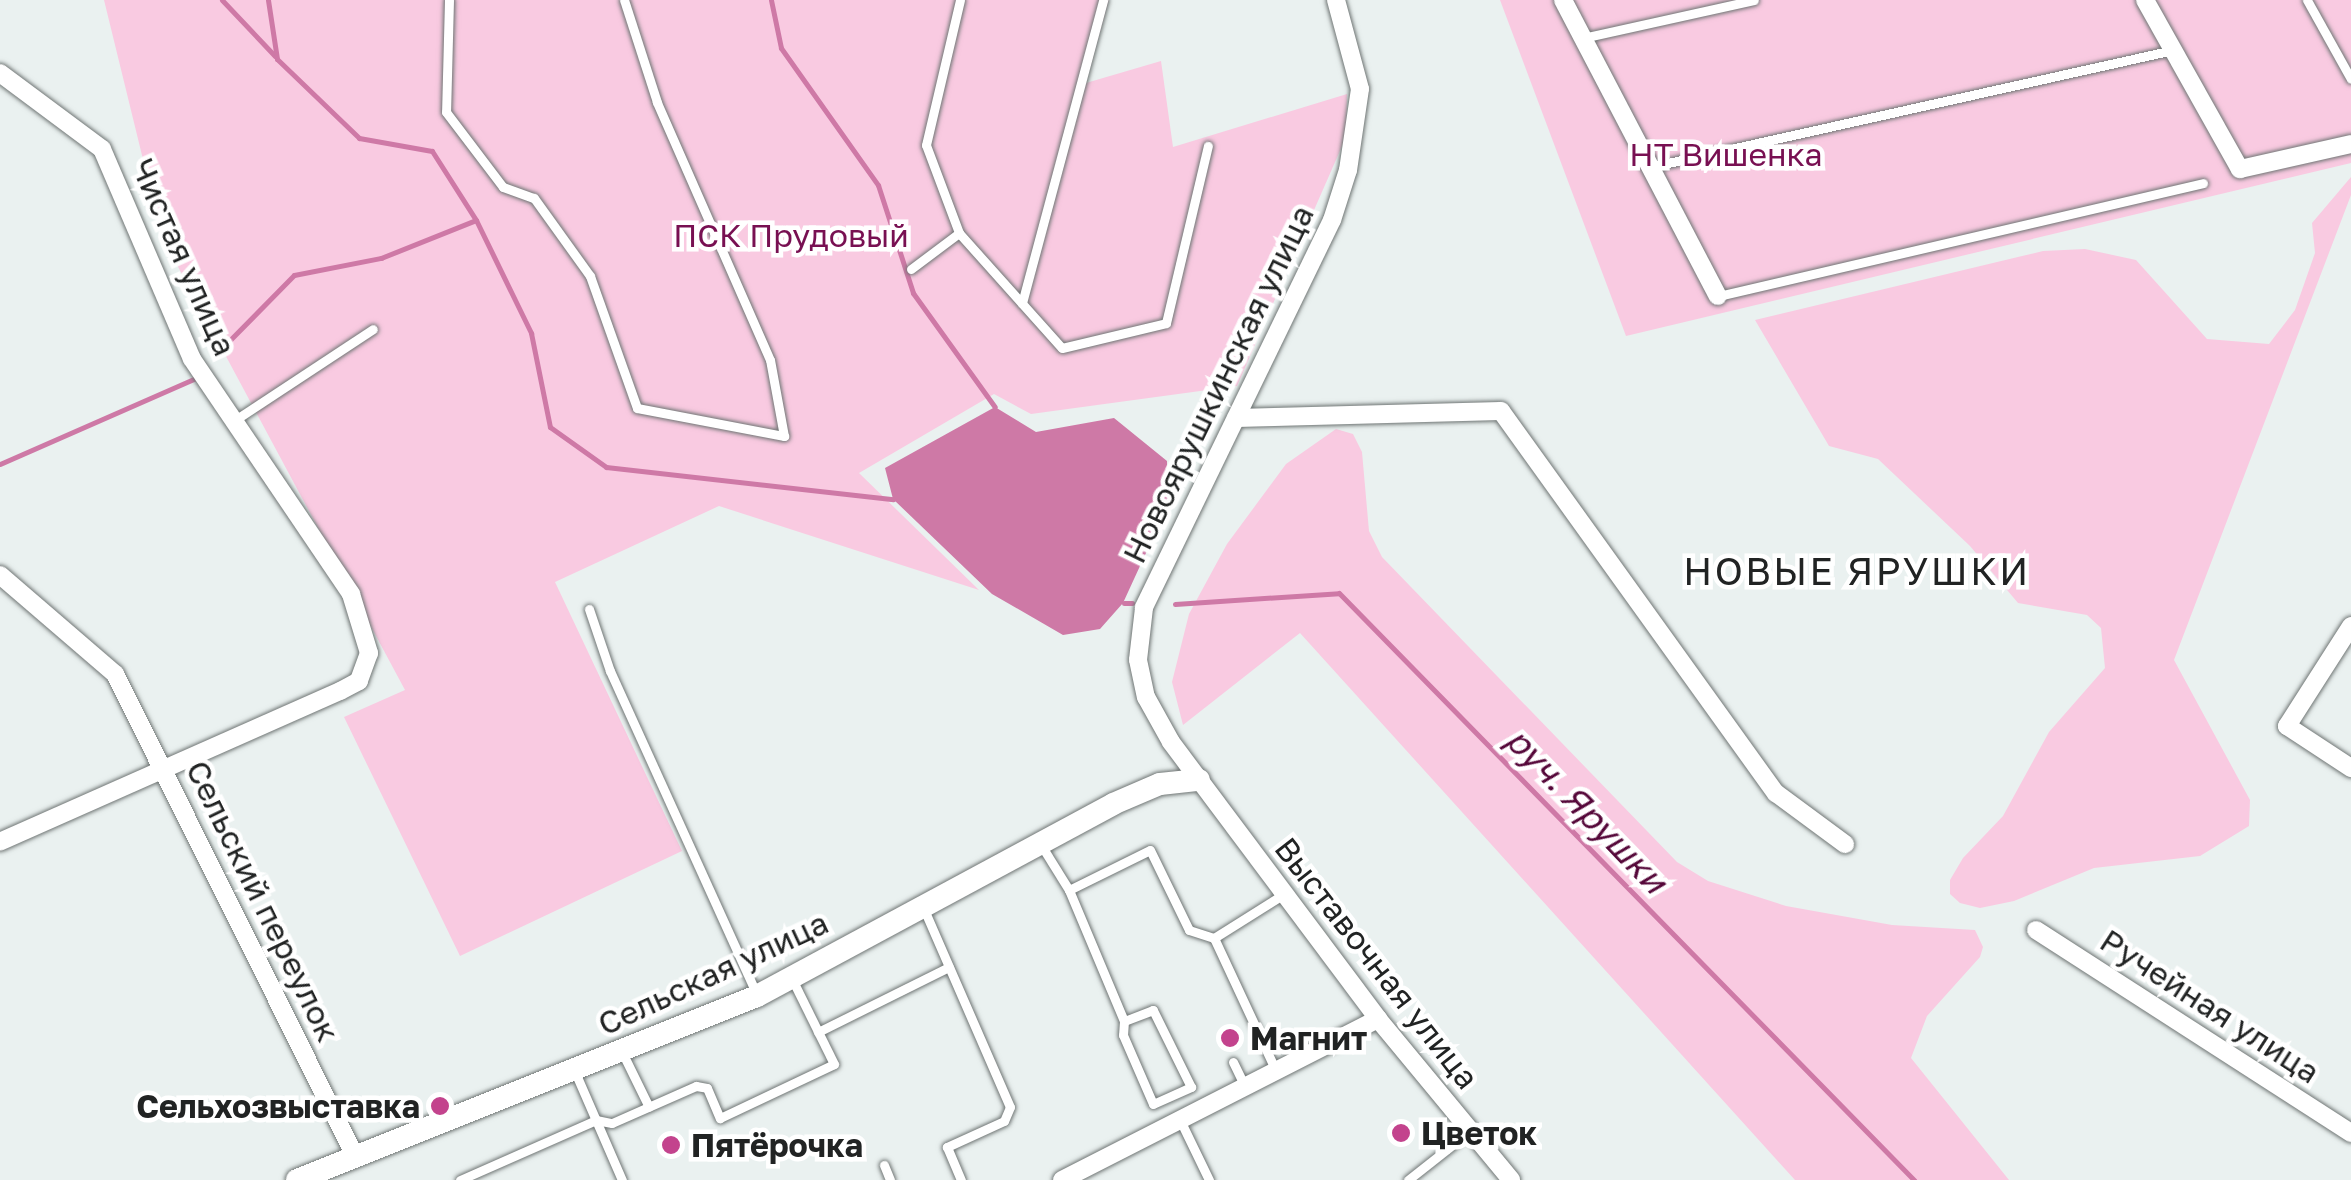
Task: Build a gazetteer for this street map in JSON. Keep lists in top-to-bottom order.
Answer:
{
  "streets": {
    "street": [
      "Чистая улица",
      "Новоярушкинская улица",
      "Сельский переулок",
      "Выставочная улица",
      "Сельская улица",
      "Ручейная улица"
    ]
  },
  "crossings": [
    ["Чистая улица", "Сельский переулок"],
    ["Новоярушкинская улица", "Выставочная улица"],
    ["Новоярушкинская улица", "Сельская улица"],
    ["Сельский переулок", "Сельская улица"],
    ["Выставочная улица", "Сельская улица"]
  ],
  "districts": ["НОВЫЕ ЯРУШКИ"],
  "water": ["руч. Ярушки"],
  "parks": ["НТ Вишенка", "ПСК Прудовый"],
  "places": [
    "Магнит",
    "Сельхозвыставка",
    "Цветок",
    "Пятёрочка"
  ]
}
